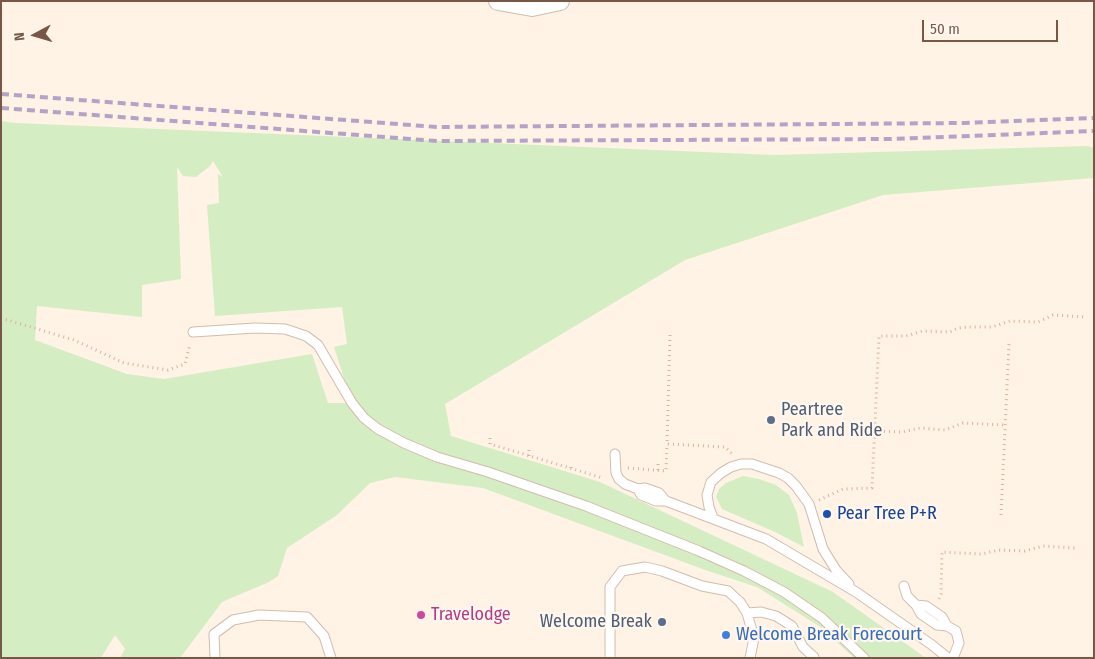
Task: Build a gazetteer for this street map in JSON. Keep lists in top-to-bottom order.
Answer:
{
  "places": [
    "Peartree Park and Ride",
    "Pear Tree P+R",
    "Travelodge",
    "Welcome Break",
    "Welcome Break Forecourt"
  ],
  "scale_bar": "50 m",
  "north": "left"
}
